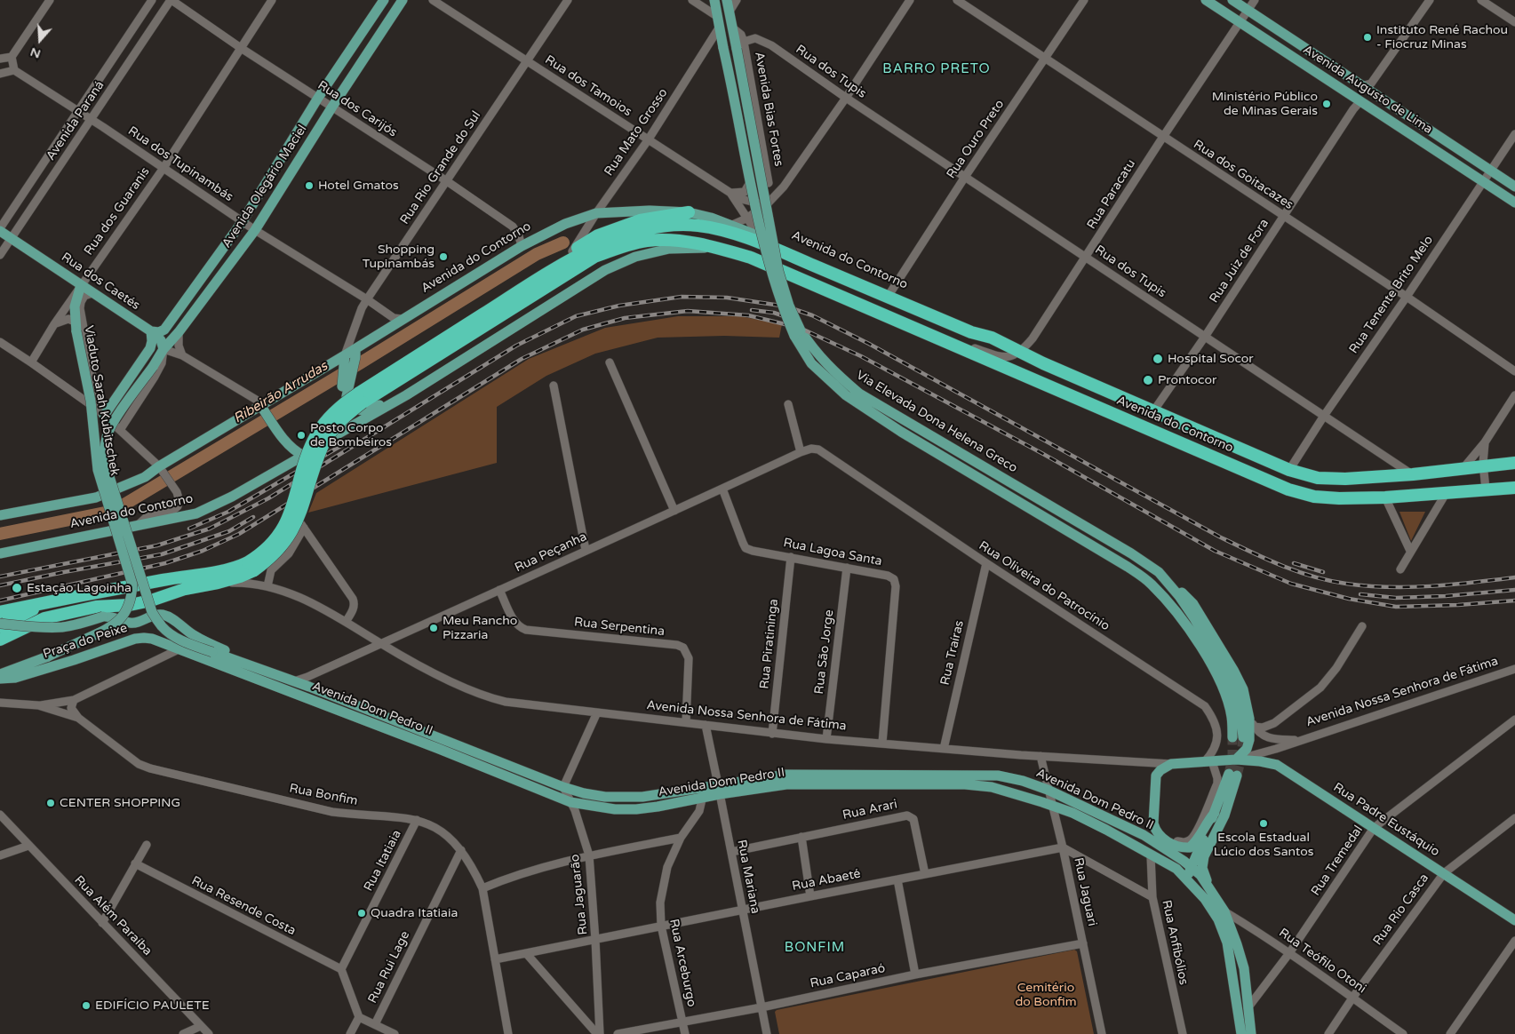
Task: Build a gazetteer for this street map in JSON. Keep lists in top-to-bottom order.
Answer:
{
  "streets": {
    "highway": ["Avenida do Contorno"],
    "main road": [
      "Avenida Augusto de Lima",
      "Avenida Bias Fortes",
      "Avenida Olegário Maciel",
      "Rua dos Caetés",
      "Viaduto Sarah Kubitschek",
      "Via Elevada Dona Helena Greco",
      "Praça do Peixe",
      "Avenida Nossa Senhora de Fátima",
      "Avenida Dom Pedro II",
      "Rua Padre Eustáquio"
    ],
    "street": [
      "Rua dos Tupis",
      "Rua dos Tamoios",
      "Rua dos Carijós",
      "Avenida Paraná",
      "Rua Mato Grosso",
      "Rua Ouro Preto",
      "Rua dos Tupinambás",
      "Rua Rio Grande do Sul",
      "Rua dos Goitacazes",
      "Rua Paracatu",
      "Rua dos Guaranis",
      "Rua Juiz de Fora",
      "Rua Tenente Brito Melo",
      "Rua Peçanha",
      "Rua Lagoa Santa",
      "Rua Oliveira do Patrocínio",
      "Rua Serpentina",
      "Rua Piratininga",
      "Rua São Jorge",
      "Rua Traíras",
      "Rua Bonfim",
      "Rua Arari",
      "Rua Itatiaia",
      "Rua Tremedal",
      "Rua Mariana",
      "Rua Abaeté",
      "Rua Jaguari",
      "Rua Jaguarão",
      "Rua Resende Costa",
      "Rua Rio Casca",
      "Rua Além Paraíba",
      "Rua Anfibólios",
      "Rua Teófilo Otoni",
      "Rua Arceburgo",
      "Rua Rui Lage",
      "Rua Caparaó"
    ]
  },
  "crossings": [
    ["Rua dos Tupis", "Avenida Bias Fortes"],
    ["Rua dos Tupis", "Rua Ouro Preto"],
    ["Rua dos Tupis", "Rua Paracatu"],
    ["Rua dos Tupis", "Avenida do Contorno"],
    ["Rua dos Tupis", "Rua Juiz de Fora"],
    ["Rua dos Tupis", "Rua Tenente Brito Melo"],
    ["Rua dos Tupis", "Via Elevada Dona Helena Greco"],
    ["Rua dos Tamoios", "Rua Mato Grosso"],
    ["Rua dos Tamoios", "Rua Rio Grande do Sul"],
    ["Rua dos Tamoios", "Avenida do Contorno"],
    ["Avenida Augusto de Lima", "Rua Paracatu"],
    ["Avenida Augusto de Lima", "Rua Juiz de Fora"],
    ["Avenida Augusto de Lima", "Rua Tenente Brito Melo"],
    ["Rua dos Carijós", "Avenida Paraná"],
    ["Rua dos Carijós", "Rua Rio Grande do Sul"],
    ["Rua dos Carijós", "Avenida Olegário Maciel"],
    ["Rua dos Carijós", "Rua dos Guaranis"],
    ["Rua dos Carijós", "Avenida do Contorno"],
    ["Avenida Bias Fortes", "Via Elevada Dona Helena Greco"],
    ["Avenida Paraná", "Rua dos Tupinambás"],
    ["Avenida Paraná", "Rua dos Caetés"],
    ["Rua Mato Grosso", "Avenida do Contorno"],
    ["Rua Mato Grosso", "Via Elevada Dona Helena Greco"],
    ["Rua Ouro Preto", "Rua dos Goitacazes"],
    ["Rua Ouro Preto", "Avenida do Contorno"],
    ["Rua dos Tupinambás", "Rua Rio Grande do Sul"],
    ["Rua dos Tupinambás", "Avenida Olegário Maciel"],
    ["Rua dos Tupinambás", "Rua dos Guaranis"],
    ["Rua dos Tupinambás", "Avenida do Contorno"],
    ["Rua Rio Grande do Sul", "Avenida do Contorno"],
    ["Rua dos Goitacazes", "Rua Paracatu"],
    ["Rua dos Goitacazes", "Rua Juiz de Fora"],
    ["Rua dos Goitacazes", "Rua Tenente Brito Melo"],
    ["Avenida Olegário Maciel", "Rua dos Caetés"],
    ["Avenida Olegário Maciel", "Viaduto Sarah Kubitschek"],
    ["Rua Paracatu", "Avenida do Contorno"],
    ["Rua dos Guaranis", "Rua dos Caetés"],
    ["Rua dos Guaranis", "Viaduto Sarah Kubitschek"],
    ["Avenida do Contorno", "Rua Juiz de Fora"],
    ["Avenida do Contorno", "Rua Tenente Brito Melo"],
    ["Avenida do Contorno", "Avenida Nossa Senhora de Fátima"],
    ["Rua dos Caetés", "Viaduto Sarah Kubitschek"],
    ["Viaduto Sarah Kubitschek", "Avenida Dom Pedro II"],
    ["Rua Peçanha", "Rua Lagoa Santa"],
    ["Rua Peçanha", "Rua Oliveira do Patrocínio"],
    ["Rua Peçanha", "Rua Serpentina"],
    ["Rua Peçanha", "Avenida Nossa Senhora de Fátima"],
    ["Rua Peçanha", "Avenida Dom Pedro II"],
    ["Rua Lagoa Santa", "Rua Piratininga"],
    ["Rua Lagoa Santa", "Rua São Jorge"],
    ["Rua Lagoa Santa", "Avenida Nossa Senhora de Fátima"],
    ["Rua Oliveira do Patrocínio", "Rua Traíras"],
    ["Rua Oliveira do Patrocínio", "Avenida Nossa Senhora de Fátima"],
    ["Rua Serpentina", "Avenida Nossa Senhora de Fátima"],
    ["Praça do Peixe", "Avenida Dom Pedro II"],
    ["Rua Piratininga", "Avenida Nossa Senhora de Fátima"],
    ["Rua São Jorge", "Avenida Nossa Senhora de Fátima"],
    ["Rua Traíras", "Avenida Nossa Senhora de Fátima"],
    ["Avenida Nossa Senhora de Fátima", "Rua Padre Eustáquio"],
    ["Avenida Nossa Senhora de Fátima", "Rua Mariana"],
    ["Avenida Nossa Senhora de Fátima", "Rua Jaguari"],
    ["Avenida Dom Pedro II", "Rua Tremedal"],
    ["Avenida Dom Pedro II", "Rua Mariana"],
    ["Avenida Dom Pedro II", "Rua Jaguari"],
    ["Avenida Dom Pedro II", "Rua Jaguarão"],
    ["Avenida Dom Pedro II", "Rua Anfibólios"],
    ["Avenida Dom Pedro II", "Rua Teófilo Otoni"],
    ["Avenida Dom Pedro II", "Rua Arceburgo"],
    ["Rua Bonfim", "Rua Itatiaia"],
    ["Rua Bonfim", "Rua Abaeté"],
    ["Rua Bonfim", "Rua Rui Lage"],
    ["Rua Arari", "Rua Mariana"],
    ["Rua Arari", "Rua Abaeté"],
    ["Rua Padre Eustáquio", "Rua Tremedal"],
    ["Rua Padre Eustáquio", "Rua Rio Casca"],
    ["Rua Itatiaia", "Rua Resende Costa"],
    ["Rua Tremedal", "Rua Teófilo Otoni"],
    ["Rua Mariana", "Rua Abaeté"],
    ["Rua Mariana", "Rua Caparaó"],
    ["Rua Abaeté", "Rua Jaguari"],
    ["Rua Abaeté", "Rua Jaguarão"],
    ["Rua Abaeté", "Rua Arceburgo"],
    ["Rua Jaguari", "Rua Caparaó"],
    ["Rua Rio Casca", "Rua Teófilo Otoni"],
    ["Rua Arceburgo", "Rua Caparaó"]
  ],
  "districts": ["BARRO PRETO", "BONFIM"],
  "water": ["Ribeirão Arrudas"],
  "parks": ["Cemitério do Bonfim"],
  "places": [
    "Instituto René Rachou - Fiocruz Minas",
    "Ministério Público de Minas Gerais",
    "Hotel Gmatos",
    "Shopping Tupinambás",
    "Hospital Socor",
    "Prontocor",
    "Posto Corpo de Bombeiros",
    "Estação Lagoinha",
    "Meu Rancho Pizzaria",
    "CENTER SHOPPING",
    "Escola Estadual Lúcio dos Santos",
    "Quadra Itatiaia",
    "EDIFÍCIO PAULETE"
  ],
  "north": "bottom"
}
